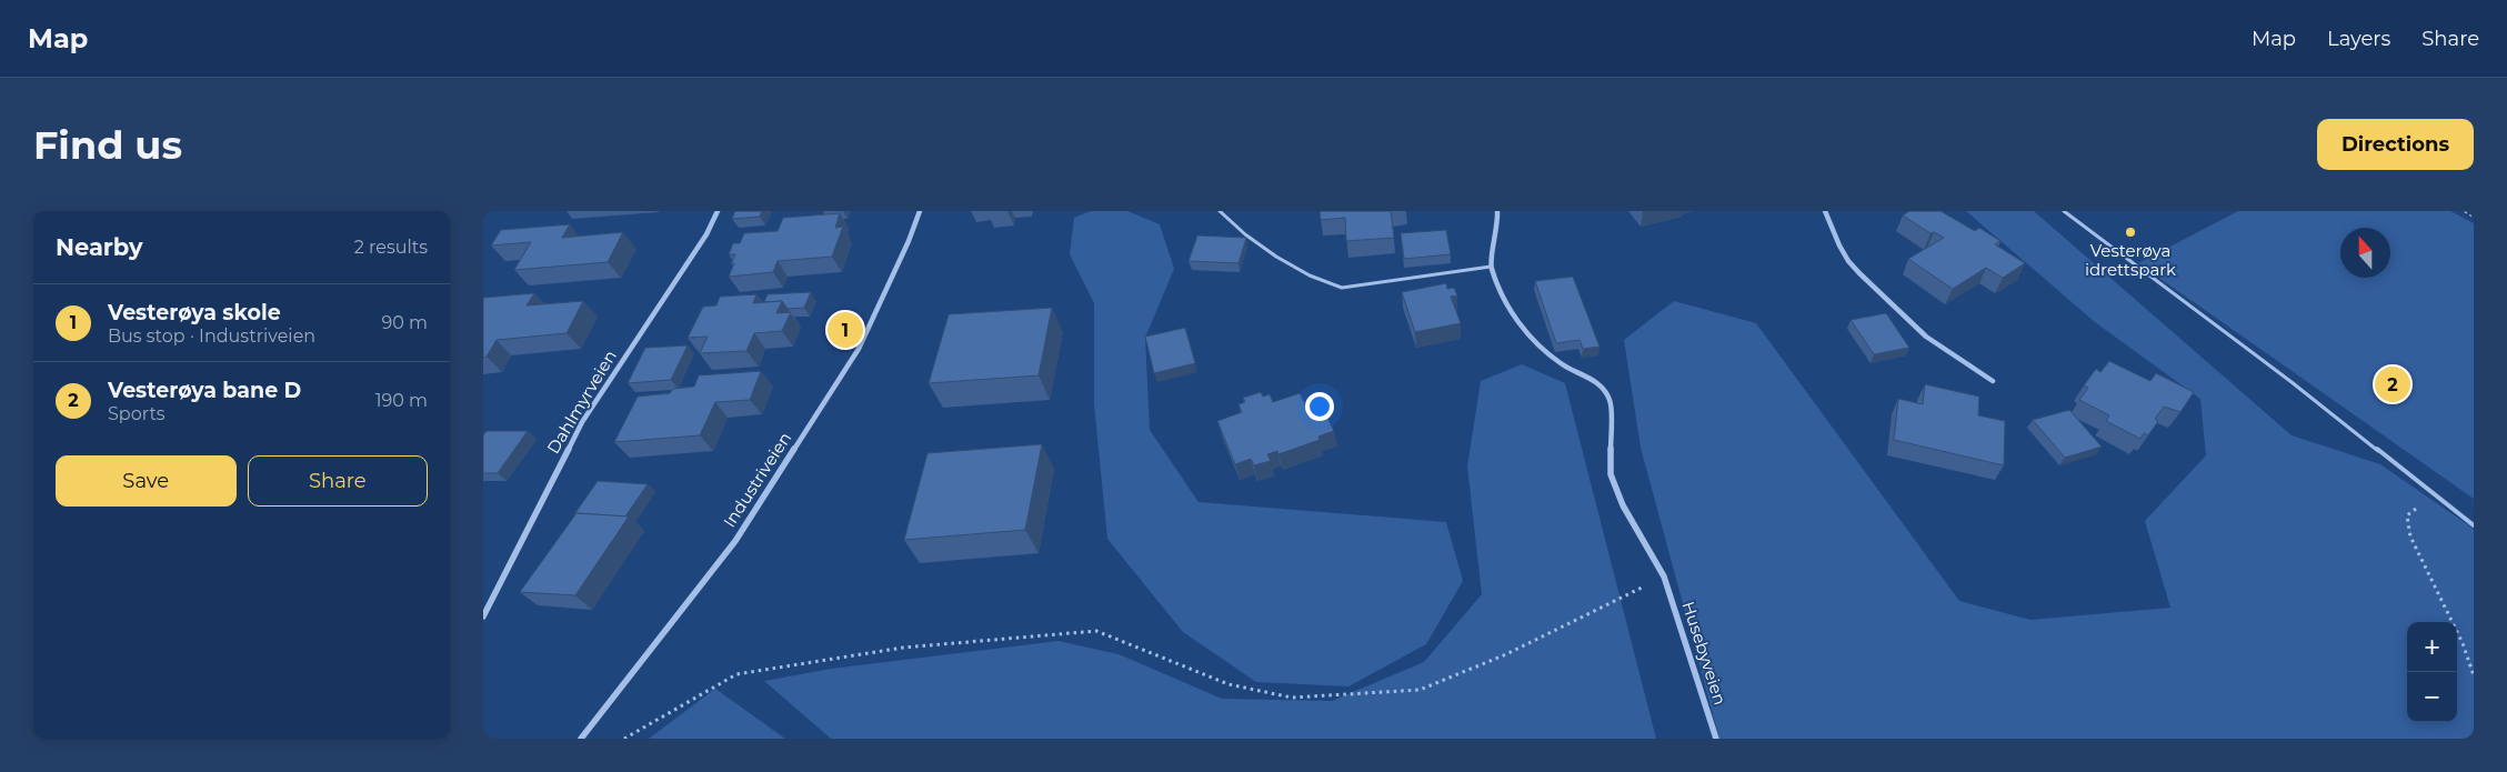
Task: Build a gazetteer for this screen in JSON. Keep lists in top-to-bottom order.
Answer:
{
  "streets": {
    "street": ["Dahlmyrveien", "Industriveien", "Husebyveien"]
  },
  "places": ["Vesterøya idrettspark"],
  "north": "top",
  "page": {
    "header": "Map",
    "nav": ["Map", "Layers", "Share"],
    "buttons": [
      "Directions",
      ["Save", "Share"]
    ],
    "title": "Find us",
    "heading": ["Nearby", "2 results"],
    "list": [
      {
        "mark": "1",
        "name": "Vesterøya skole",
        "note": "Bus stop · Industriveien",
        "value": "90 m"
      },
      {
        "mark": "2",
        "name": "Vesterøya bane D",
        "note": "Sports",
        "value": "190 m"
      }
    ],
    "pins": ["1", "2"],
    "map_buttons": ["+", "−"]
  }
}
